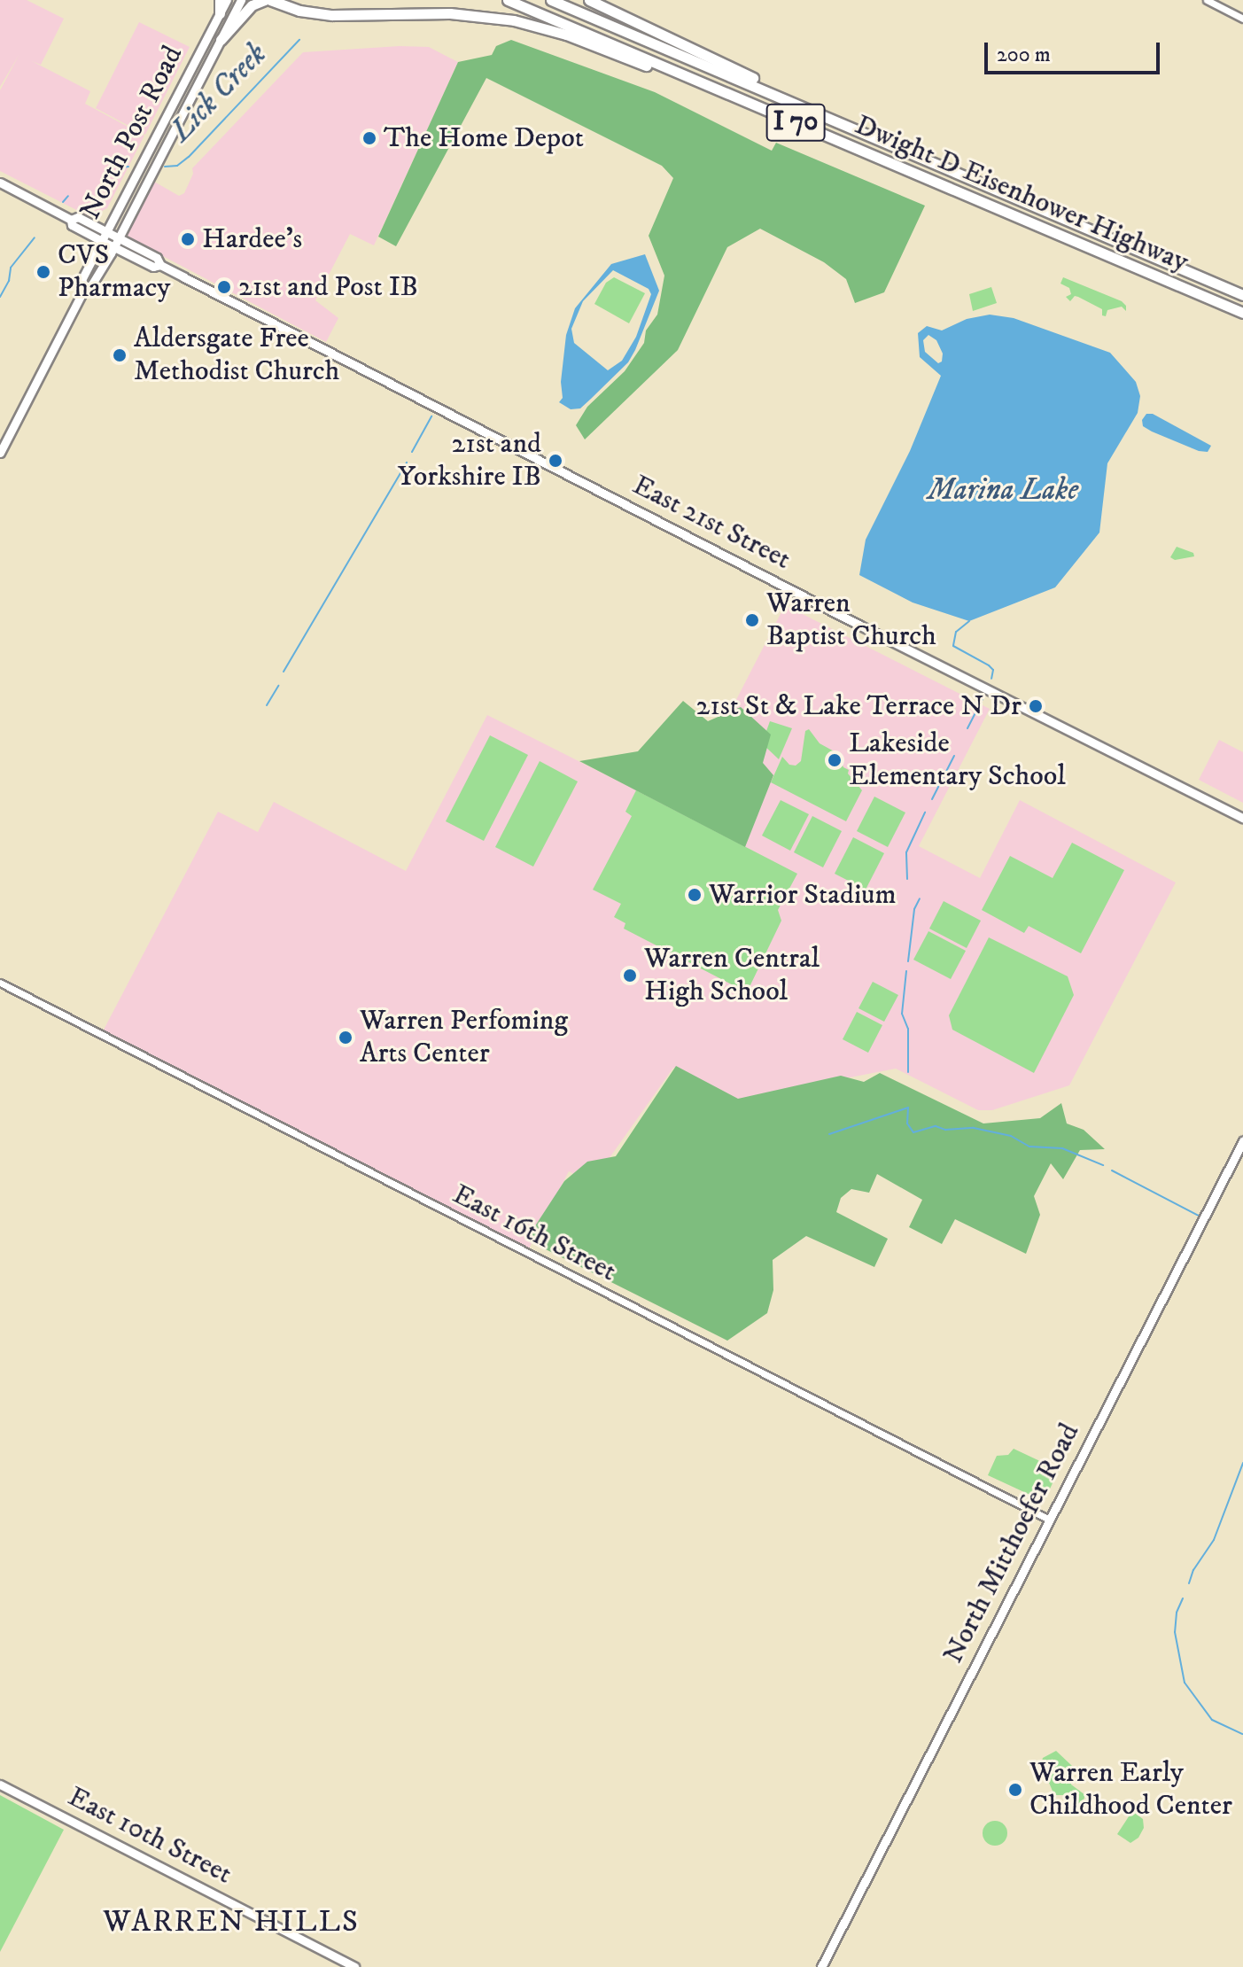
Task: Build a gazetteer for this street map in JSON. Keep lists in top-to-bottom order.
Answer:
{
  "streets": {
    "highway": ["I 70", "Dwight D Eisenhower Highway"],
    "main road": [
      "North Post Road",
      "East 21st Street",
      "North Mitthoefer Road",
      "East 10th Street"
    ],
    "street": ["East 16th Street"]
  },
  "crossings": [
    ["North Post Road", "East 21st Street"],
    ["East 16th Street", "North Mitthoefer Road"]
  ],
  "districts": ["WARREN HILLS"],
  "water": ["Lick Creek", "Marina Lake"],
  "places": [
    "The Home Depot",
    "Hardee's",
    "CVS Pharmacy",
    "21st and Post IB",
    "Aldersgate Free Methodist Church",
    "21st and Yorkshire IB",
    "Warren Baptist Church",
    "21st St & Lake Terrace N Dr",
    "Lakeside Elementary School",
    "Warrior Stadium",
    "Warren Central High School",
    "Warren Perfoming Arts Center",
    "Warren Early Childhood Center"
  ],
  "scale_bar": "200 m"
}
